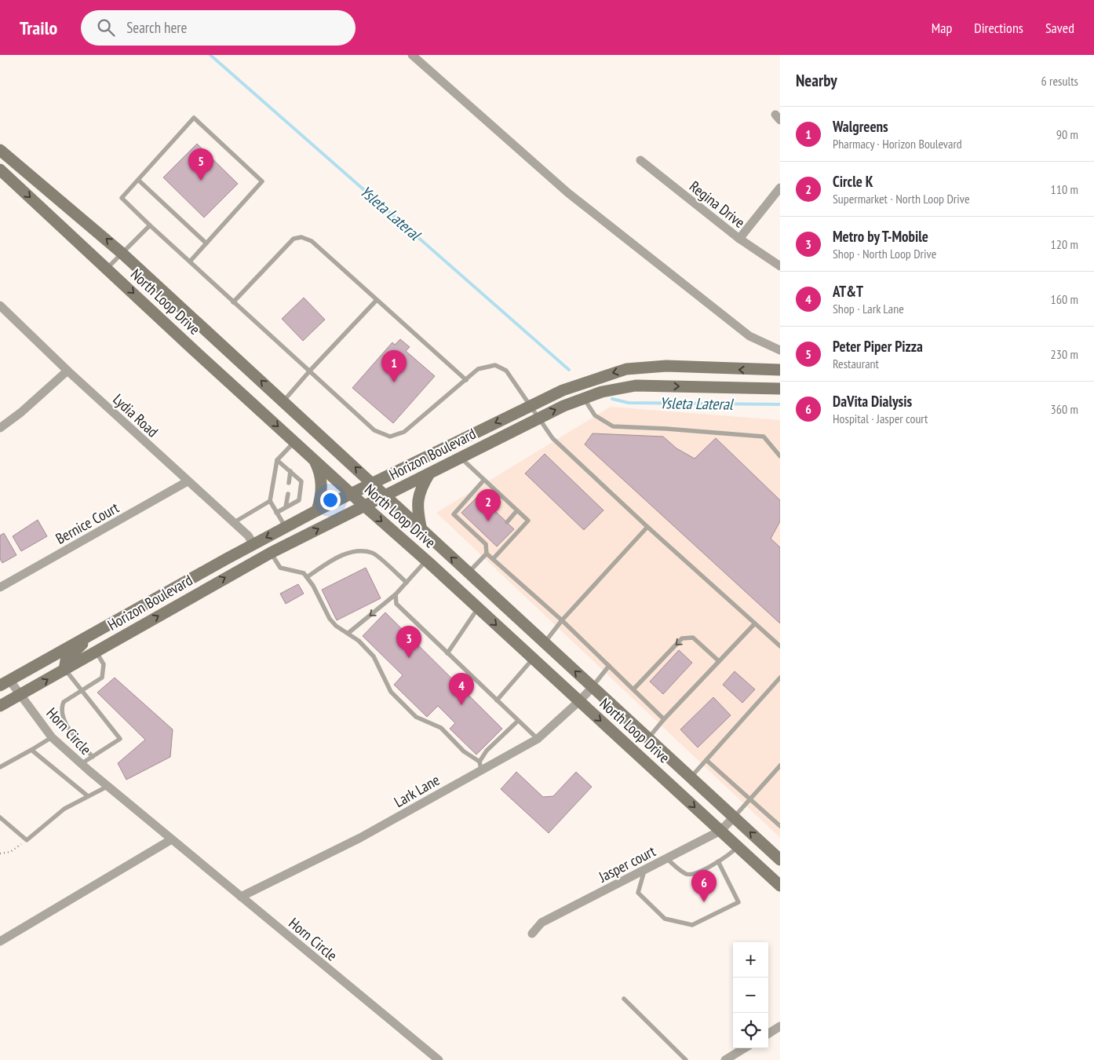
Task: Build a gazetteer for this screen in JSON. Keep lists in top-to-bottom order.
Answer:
{
  "streets": {
    "main road": ["North Loop Drive", "Horizon Boulevard"],
    "street": [
      "Regina Drive",
      "Lydia Road",
      "Bernice Court",
      "Horn Circle",
      "Lark Lane",
      "Jasper court"
    ]
  },
  "crossings": [
    ["North Loop Drive", "Horizon Boulevard"],
    ["North Loop Drive", "Lark Lane"],
    ["North Loop Drive", "Jasper court"],
    ["Lydia Road", "Horizon Boulevard"],
    ["Lydia Road", "Bernice Court"],
    ["Horizon Boulevard", "Horn Circle"],
    ["Horn Circle", "Lark Lane"]
  ],
  "water": ["Ysleta Lateral"],
  "page": {
    "header": "Trailo",
    "search": "Search here",
    "nav": ["Map", "Directions", "Saved"],
    "heading": ["Nearby", "6 results"],
    "list": [
      {
        "mark": "1",
        "name": "Walgreens",
        "note": "Pharmacy · Horizon Boulevard",
        "value": "90 m"
      },
      {
        "mark": "2",
        "name": "Circle K",
        "note": "Supermarket · North Loop Drive",
        "value": "110 m"
      },
      {
        "mark": "3",
        "name": "Metro by T-Mobile",
        "note": "Shop · North Loop Drive",
        "value": "120 m"
      },
      {
        "mark": "4",
        "name": "AT&T",
        "note": "Shop · Lark Lane",
        "value": "160 m"
      },
      {
        "mark": "5",
        "name": "Peter Piper Pizza",
        "note": "Restaurant",
        "value": "230 m"
      },
      {
        "mark": "6",
        "name": "DaVita Dialysis",
        "note": "Hospital · Jasper court",
        "value": "360 m"
      }
    ],
    "pins": [
      "5",
      "1",
      "2",
      "3",
      "4",
      "6"
    ],
    "map_buttons": ["+", "−"]
  }
}
